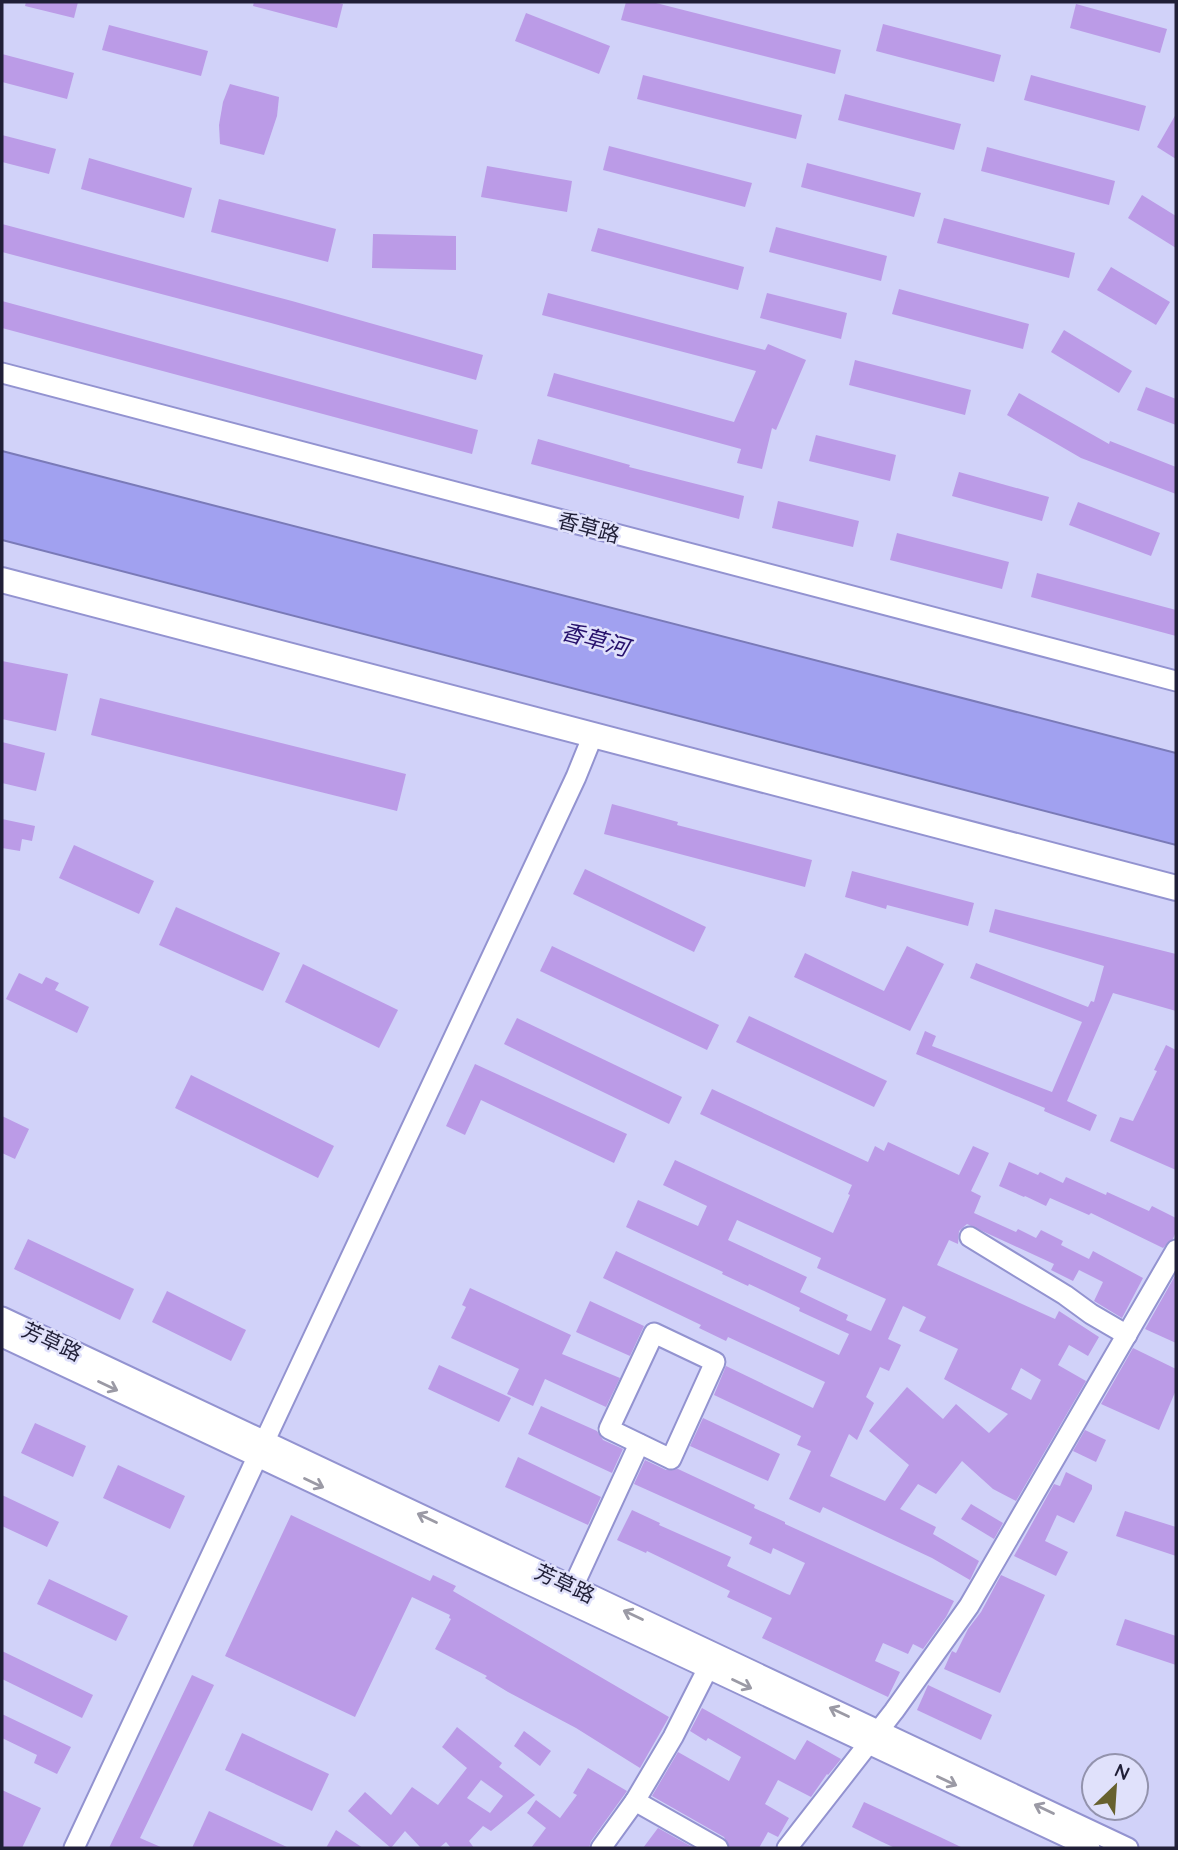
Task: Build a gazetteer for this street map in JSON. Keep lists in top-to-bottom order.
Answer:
{
  "streets": {
    "street": ["香草路", "芳草路"]
  },
  "water": ["香草河"],
  "north": "top right"
}
